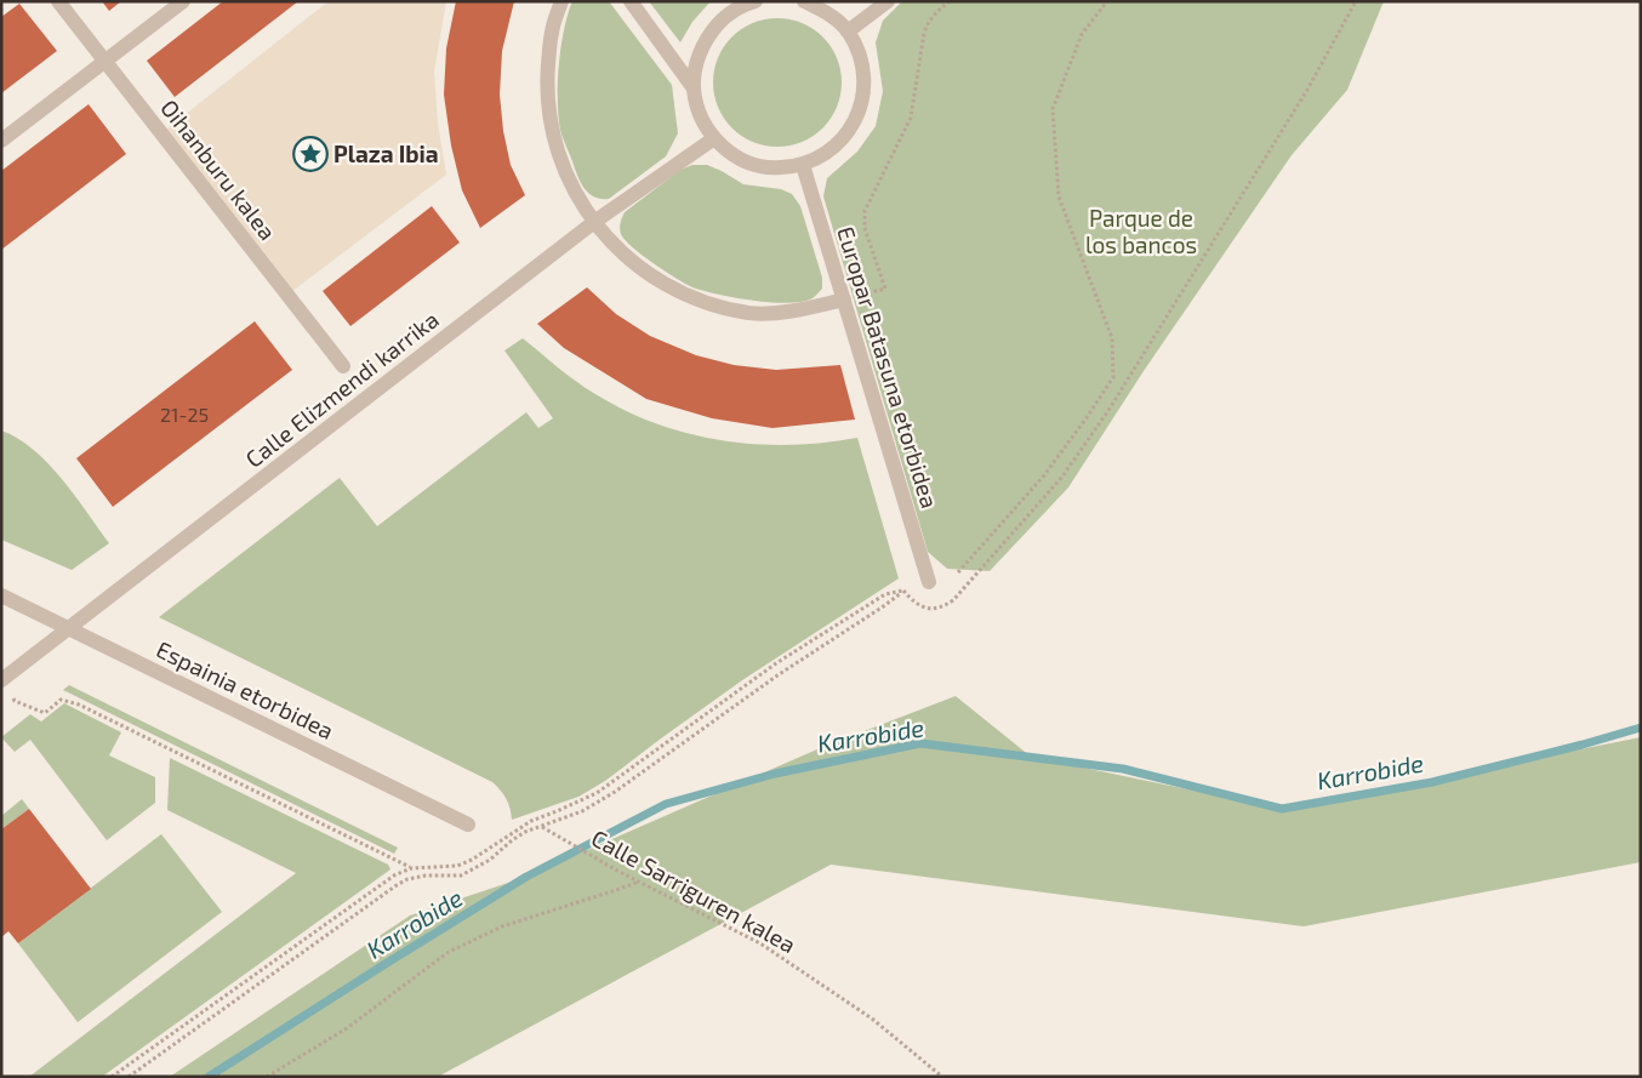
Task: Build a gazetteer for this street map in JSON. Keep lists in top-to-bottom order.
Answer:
{
  "streets": {
    "street": [
      "Oihanburu kalea",
      "Europar Batasuna etorbidea",
      "Calle Elizmendi karrika",
      "Espainia etorbidea"
    ],
    "path": ["Calle Sarriguren kalea"]
  },
  "crossings": [
    ["Calle Elizmendi karrika", "Espainia etorbidea"]
  ],
  "water": ["Karrobide"],
  "parks": ["Parque de los bancos"],
  "places": {
    "place": ["Plaza Ibia"]
  },
  "house_numbers": ["21-25"]
}
